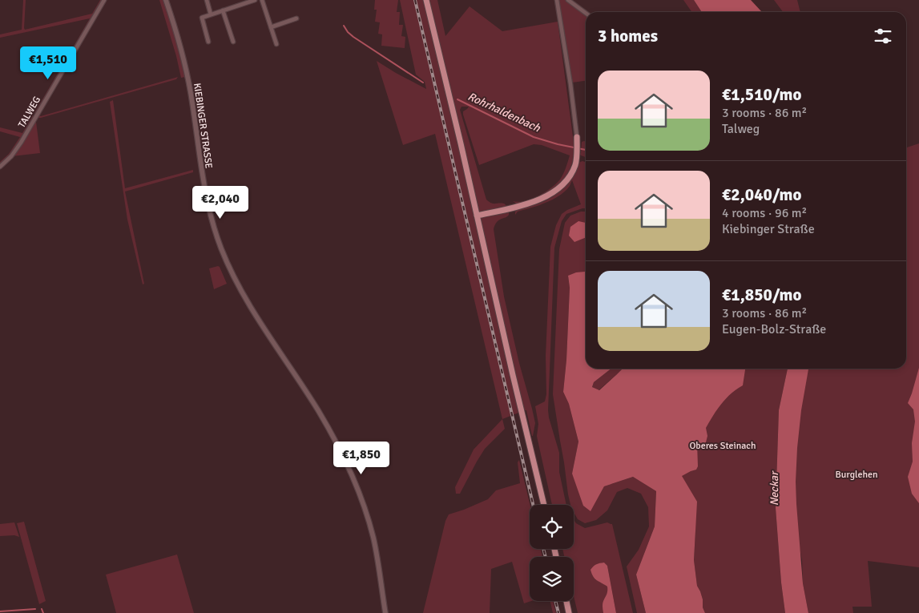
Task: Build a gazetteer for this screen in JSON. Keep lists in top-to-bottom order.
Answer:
{
  "streets": {
    "street": ["TALWEG", "KIEBINGER STRASSE"]
  },
  "water": ["Rohrhaldenbach", "Neckar"],
  "parks": ["Oberes Steinach", "Burglehen"],
  "page": {
    "heading": "3 homes",
    "price": ["€1,510", "€2,040", "€1,850"],
    "list": [
      {
        "name": "€1,510/mo",
        "note": "3 rooms · 86 m² · Talweg"
      },
      {
        "name": "€2,040/mo",
        "note": "4 rooms · 96 m² · Kiebinger Straße"
      },
      {
        "name": "€1,850/mo",
        "note": "3 rooms · 86 m² · Eugen-Bolz-Straße"
      }
    ]
  }
}
